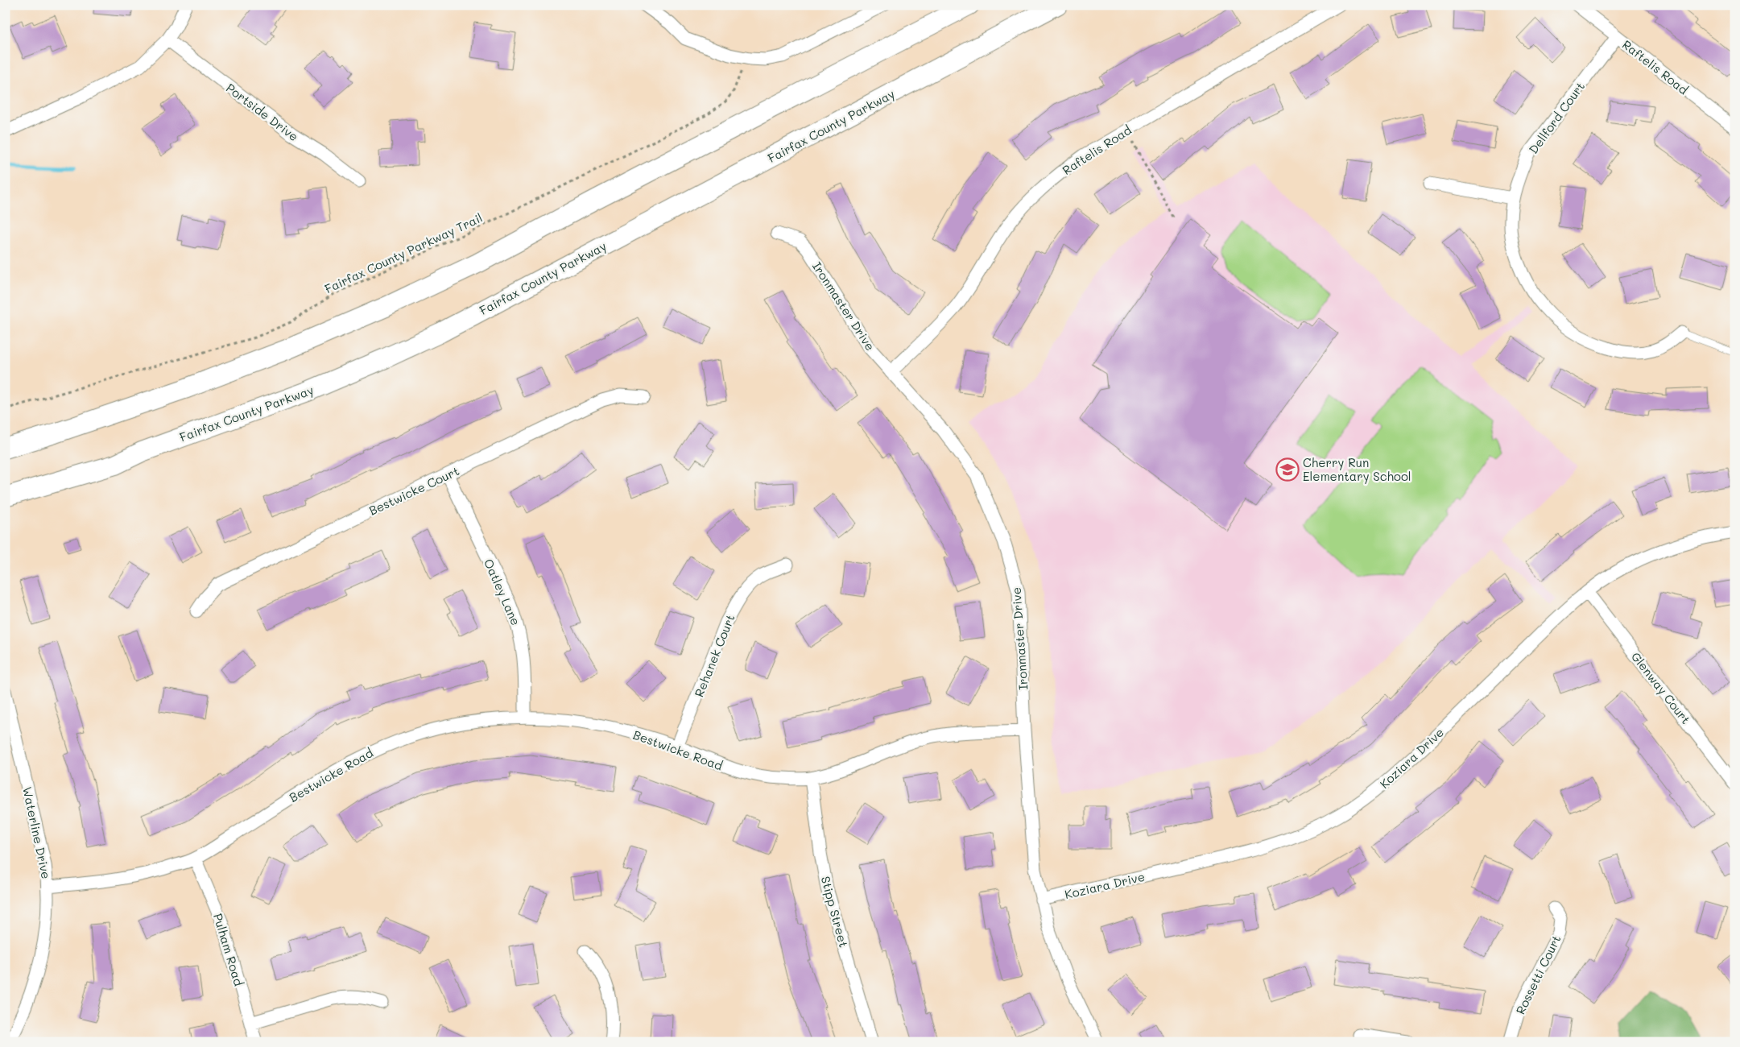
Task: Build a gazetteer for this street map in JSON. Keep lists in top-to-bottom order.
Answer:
{
  "streets": {
    "highway": ["Fairfax County Parkway"],
    "street": [
      "Raftelis Road",
      "Portside Drive",
      "Dellford Court",
      "Ironmaster Drive",
      "Bestwicke Court",
      "Oatley Lane",
      "Rehanek Court",
      "Glenway Court",
      "Bestwicke Road",
      "Koziara Drive",
      "Waterline Drive",
      "Stipp Street",
      "Pulham Road",
      "Rossetti Court"
    ],
    "path": ["Fairfax County Parkway Trail"]
  },
  "crossings": [
    ["Raftelis Road", "Dellford Court"],
    ["Raftelis Road", "Ironmaster Drive"],
    ["Ironmaster Drive", "Bestwicke Road"],
    ["Ironmaster Drive", "Koziara Drive"],
    ["Bestwicke Court", "Oatley Lane"],
    ["Oatley Lane", "Bestwicke Road"],
    ["Rehanek Court", "Bestwicke Road"],
    ["Glenway Court", "Koziara Drive"],
    ["Bestwicke Road", "Waterline Drive"],
    ["Bestwicke Road", "Stipp Street"],
    ["Bestwicke Road", "Pulham Road"]
  ],
  "places": {
    "school or university": ["Cherry Run Elementary School"]
  }
}
